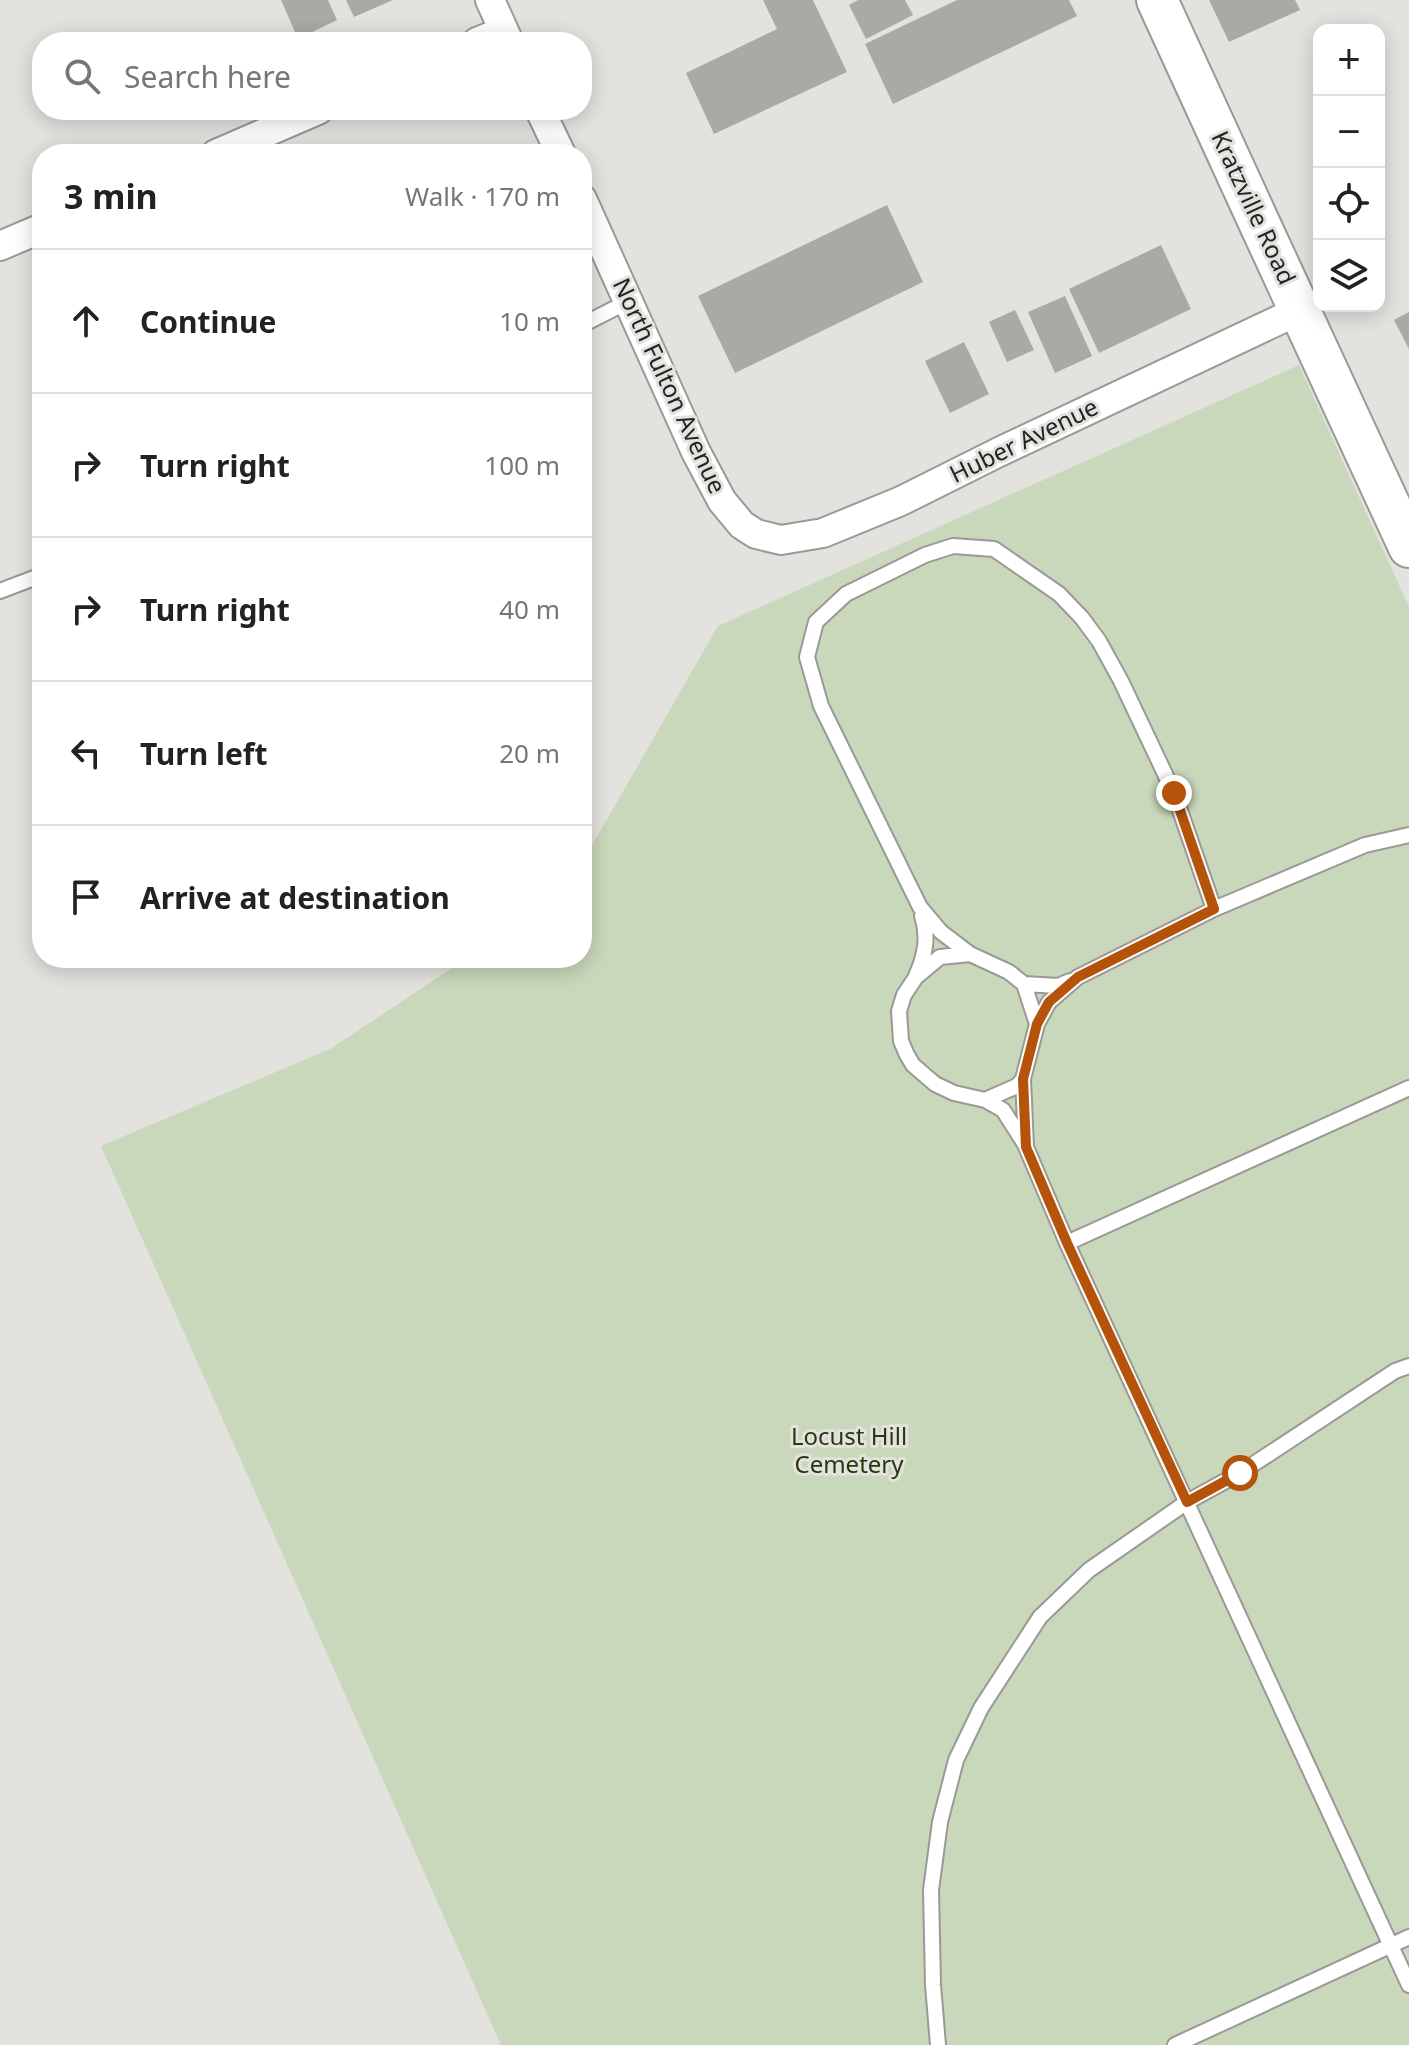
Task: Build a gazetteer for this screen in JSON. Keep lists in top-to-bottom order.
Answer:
{
  "streets": {
    "main road": ["Kratzville Road"],
    "street": ["North Fulton Avenue", "Huber Avenue"]
  },
  "crossings": [
    ["Kratzville Road", "Huber Avenue"],
    ["North Fulton Avenue", "Huber Avenue"]
  ],
  "parks": ["Locust Hill Cemetery"],
  "page": {
    "map_buttons": ["+", "−"],
    "search": "Search here",
    "heading": ["3 min", "Walk · 170 m"],
    "list": [
      ["Continue", "10 m"],
      ["Turn right", "100 m"],
      ["Turn right", "40 m"],
      ["Turn left", "20 m"],
      "Arrive at destination"
    ]
  }
}
